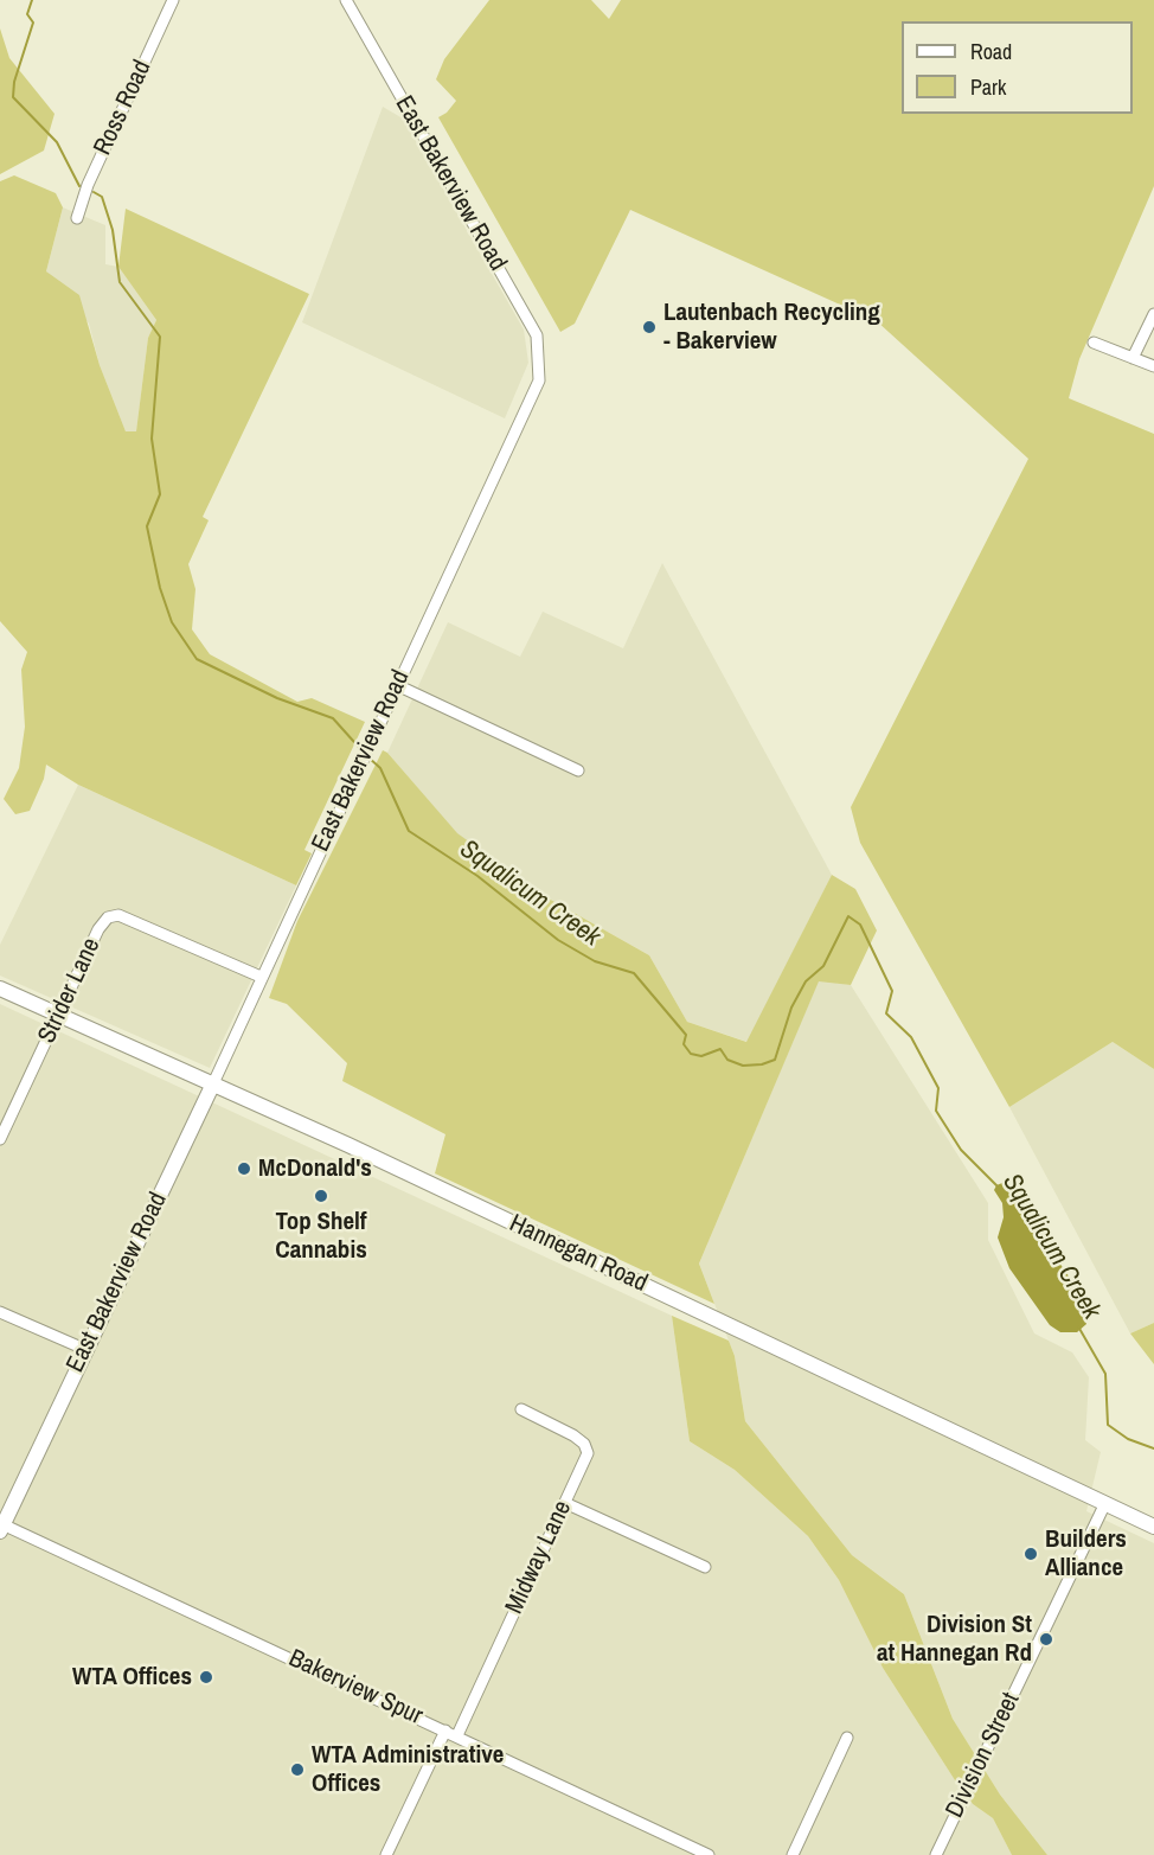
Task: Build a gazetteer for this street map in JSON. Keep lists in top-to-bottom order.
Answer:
{
  "streets": {
    "main road": ["East Bakerview Road", "Hannegan Road"],
    "street": [
      "Ross Road",
      "Strider Lane",
      "Midway Lane",
      "Bakerview Spur",
      "Division Street"
    ]
  },
  "crossings": [
    ["East Bakerview Road", "Strider Lane"],
    ["East Bakerview Road", "Hannegan Road"],
    ["East Bakerview Road", "Bakerview Spur"],
    ["Strider Lane", "Hannegan Road"],
    ["Hannegan Road", "Division Street"],
    ["Midway Lane", "Bakerview Spur"]
  ],
  "water": ["Squalicum Creek"],
  "places": [
    "Lautenbach Recycling - Bakerview",
    "McDonald's",
    "Top Shelf Cannabis",
    "Builders Alliance",
    "Division St at Hannegan Rd",
    "WTA Offices",
    "WTA Administrative Offices"
  ],
  "legend": ["Road", "Park"]
}
